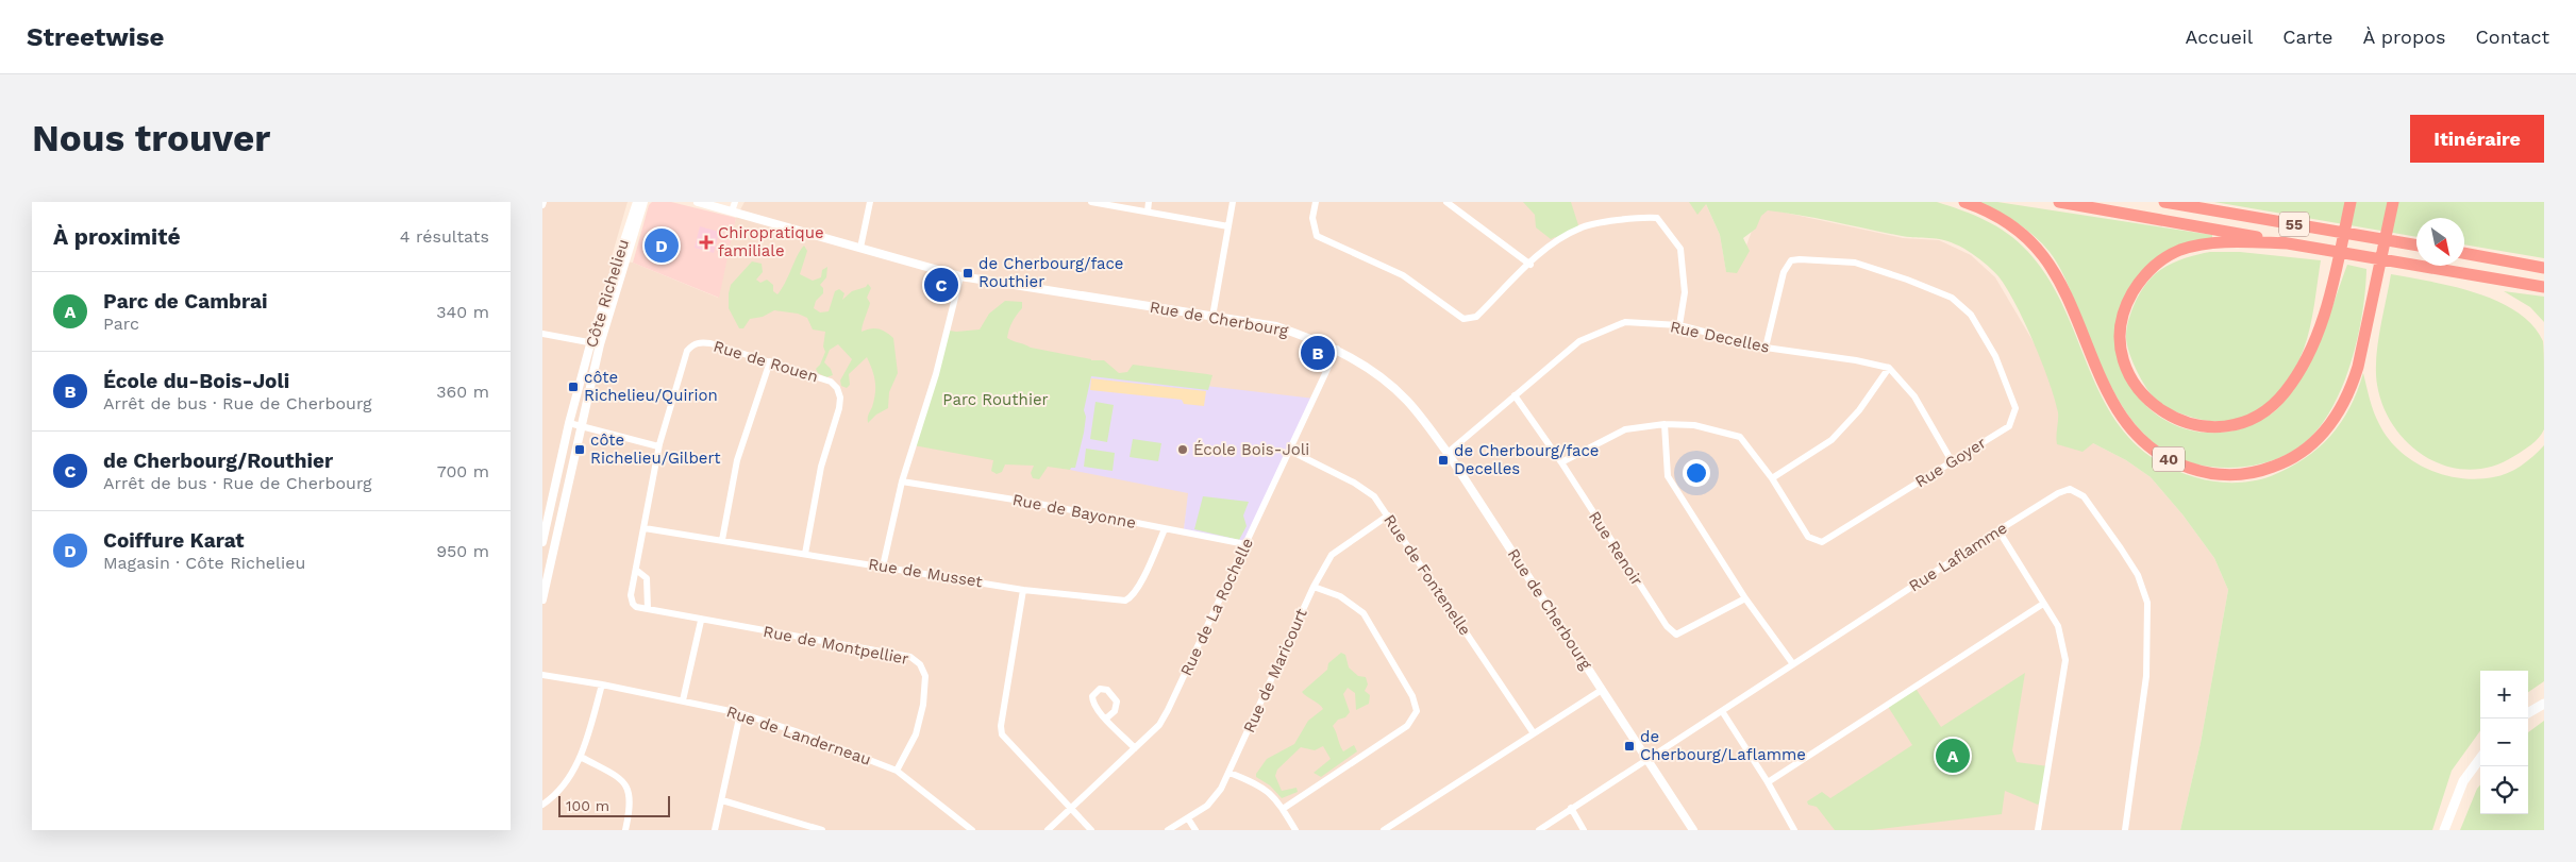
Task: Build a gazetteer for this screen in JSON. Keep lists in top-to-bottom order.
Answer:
{
  "streets": {
    "highway": ["55", "40"],
    "street": [
      "Côte Richelieu",
      "Rue de Cherbourg",
      "Rue Decelles",
      "Rue de Rouen",
      "Rue Goyer",
      "Rue de Bayonne",
      "Rue Renoir",
      "Rue Laflamme",
      "Rue de Musset",
      "Rue de Fontenelle",
      "Rue de La Rochelle",
      "Rue de Montpellier",
      "Rue de Maricourt",
      "Rue de Landerneau"
    ]
  },
  "crossings": [
    ["Rue de Cherbourg", "Rue Decelles"],
    ["Rue de Cherbourg", "Rue Laflamme"],
    ["Rue de Cherbourg", "Rue de La Rochelle"],
    ["Rue Decelles", "Rue Goyer"],
    ["Rue Decelles", "Rue Renoir"],
    ["Rue de Rouen", "Rue de Musset"],
    ["Rue de Rouen", "Rue de Montpellier"],
    ["Rue Goyer", "Rue Renoir"],
    ["Rue de Bayonne", "Rue de Musset"],
    ["Rue de Bayonne", "Rue de La Rochelle"],
    ["Rue de Fontenelle", "Rue de La Rochelle"],
    ["Rue de Fontenelle", "Rue de Maricourt"],
    ["Rue de Montpellier", "Rue de Landerneau"]
  ],
  "parks": ["Parc Routhier"],
  "places": {
    "health": ["Chiropratique familiale"],
    "transit": [
      "de Cherbourg/face Routhier",
      "côte Richelieu/Quirion",
      "côte Richelieu/Gilbert",
      "de Cherbourg/face Decelles",
      "de Cherbourg/Laflamme"
    ],
    "other": ["École Bois-Joli"]
  },
  "scale_bar": "100 m",
  "north": "bottom right",
  "page": {
    "header": "Streetwise",
    "nav": [
      "Accueil",
      "Carte",
      "À propos",
      "Contact"
    ],
    "buttons": "Itinéraire",
    "title": "Nous trouver",
    "heading": ["À proximité", "4 résultats"],
    "pins": [
      "D",
      "C",
      "B",
      "A"
    ],
    "list": [
      {
        "mark": "A",
        "name": "Parc de Cambrai",
        "note": "Parc",
        "value": "340 m"
      },
      {
        "mark": "B",
        "name": "École du-Bois-Joli",
        "note": "Arrêt de bus · Rue de Cherbourg",
        "value": "360 m"
      },
      {
        "mark": "C",
        "name": "de Cherbourg/Routhier",
        "note": "Arrêt de bus · Rue de Cherbourg",
        "value": "700 m"
      },
      {
        "mark": "D",
        "name": "Coiffure Karat",
        "note": "Magasin · Côte Richelieu",
        "value": "950 m"
      }
    ],
    "map_buttons": ["+", "−"],
    "scale": "100 m"
  }
}
